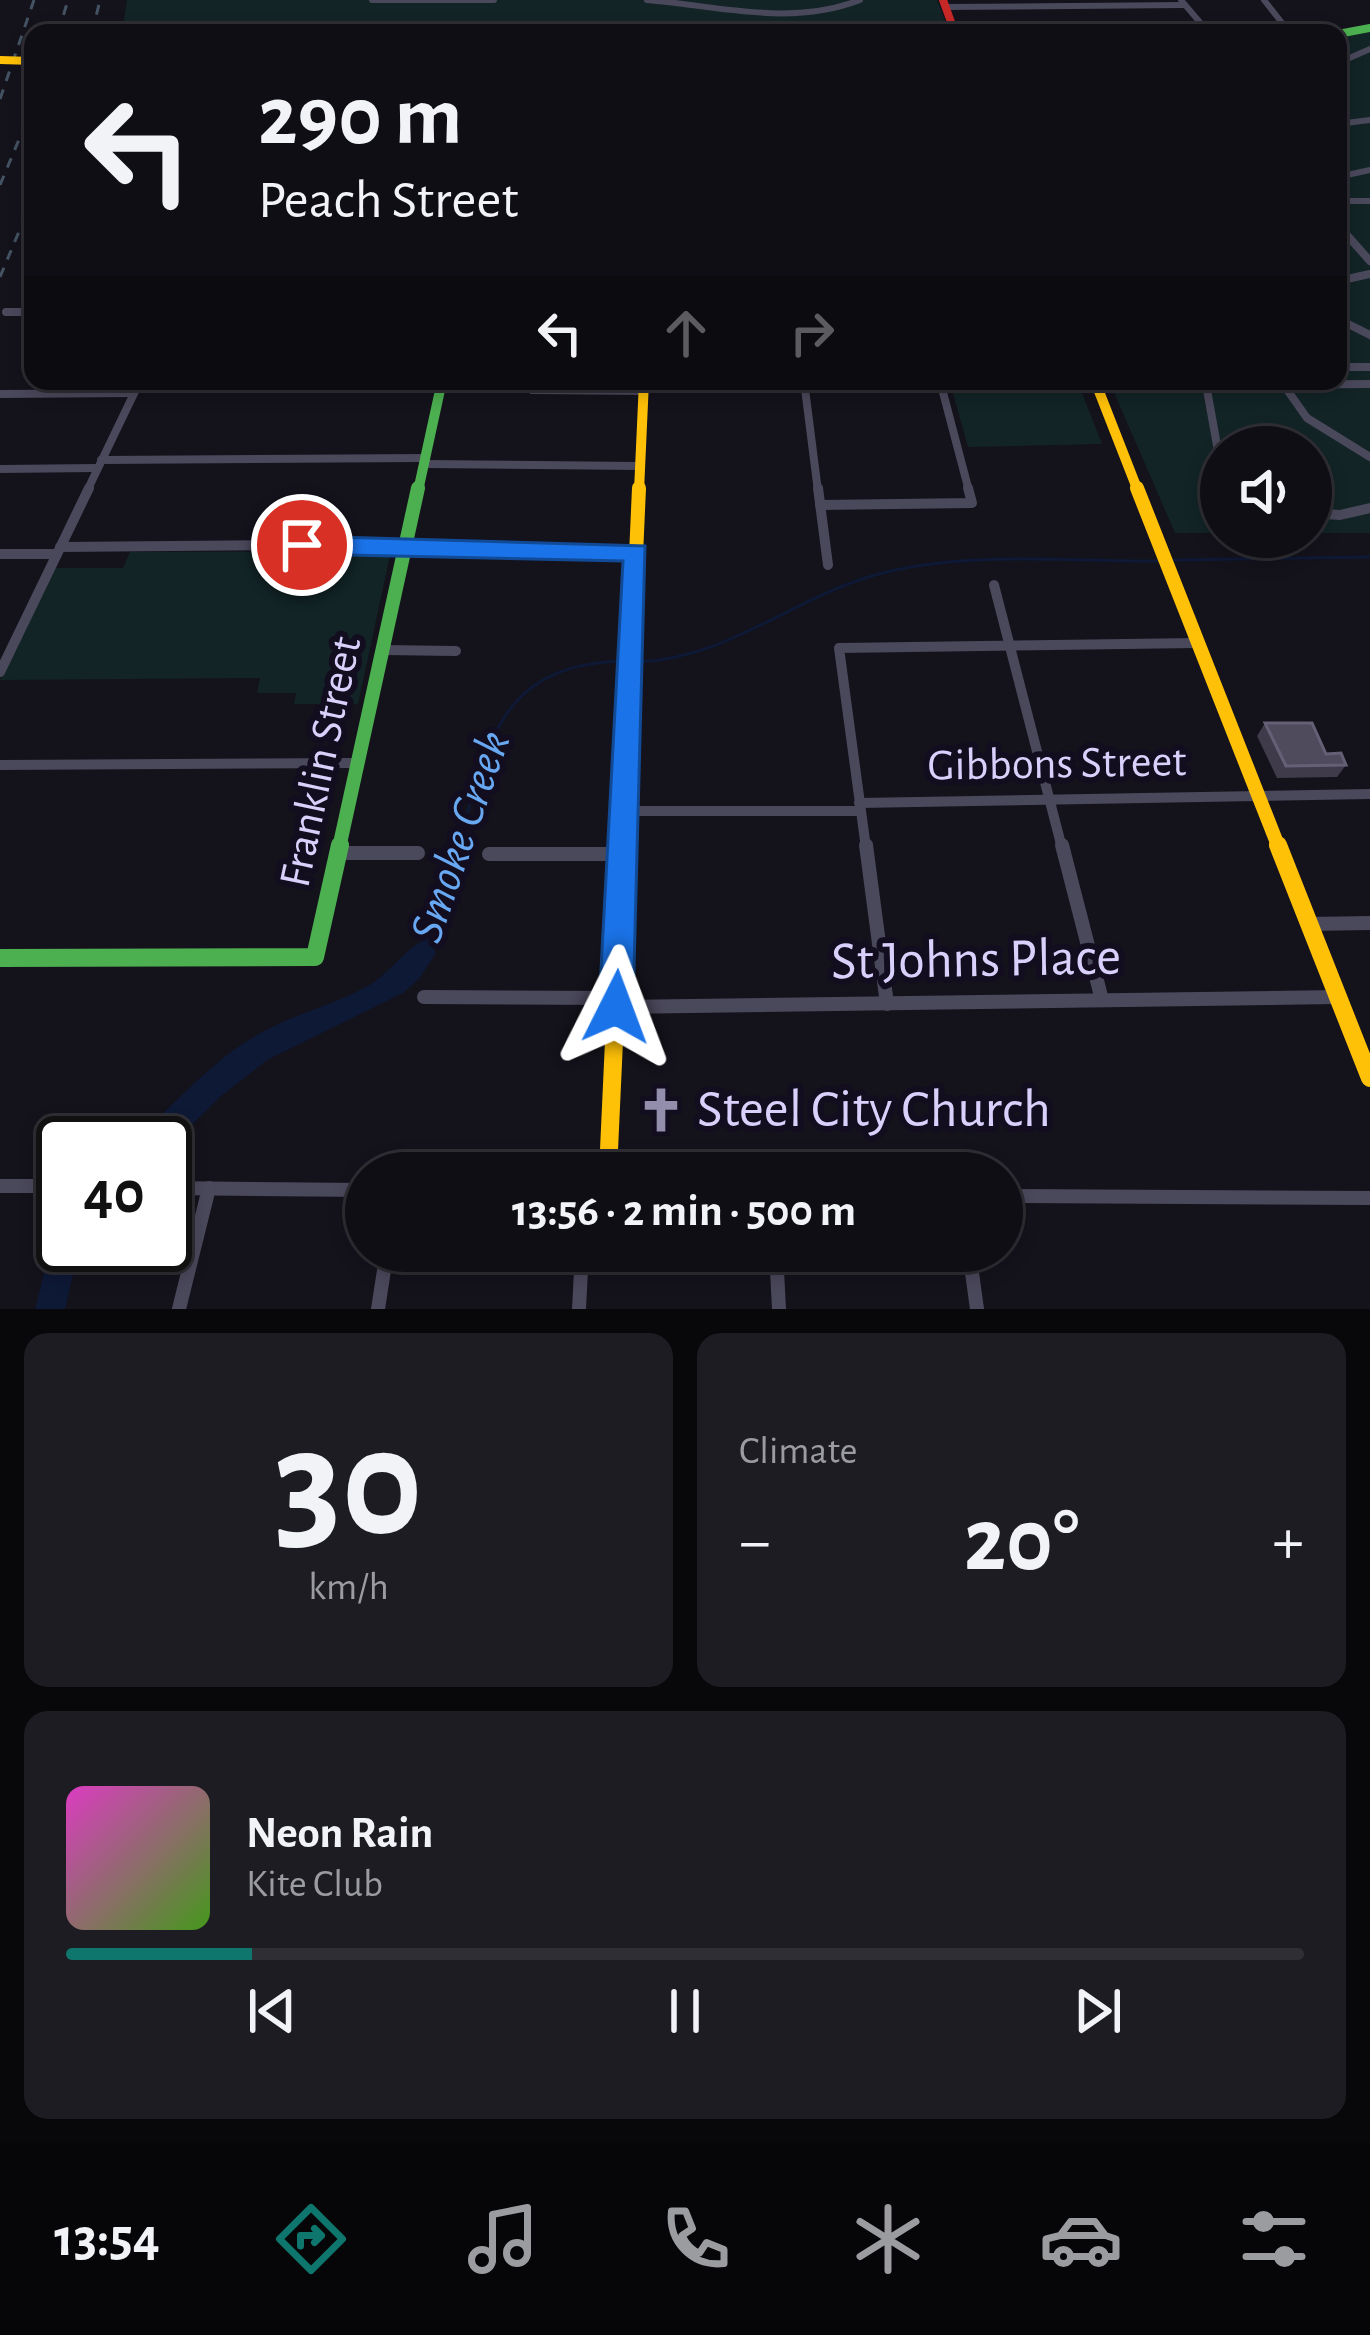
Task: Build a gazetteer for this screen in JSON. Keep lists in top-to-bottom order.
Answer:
{
  "streets": {
    "street": ["Franklin Street", "Gibbons Street", "St Johns Place"]
  },
  "water": ["Smoke Creek"],
  "places": {
    "church": ["Steel City Church"]
  },
  "page": {
    "turn": ["290 m", "Peach Street"],
    "limit": "40",
    "trip": "13:56 · 2 min · 500 m",
    "tile": [
      ["30", "km/h"],
      "Climate"
    ],
    "heat": ["−", "20°", "+"],
    "song": ["Neon Rain", "Kite Club"],
    "tabs": "13:54"
  }
}
